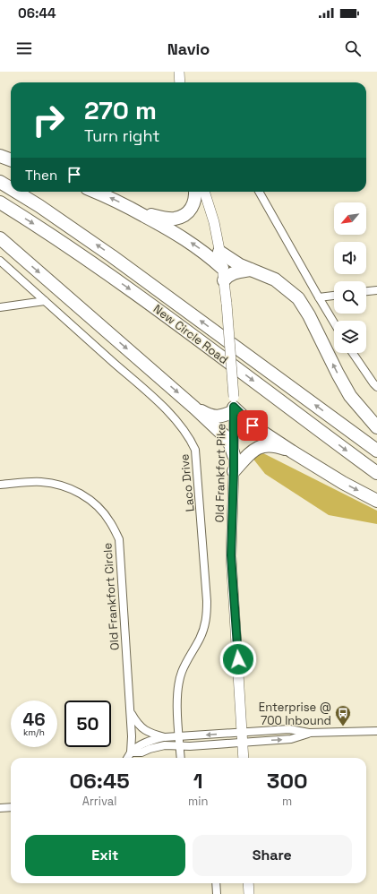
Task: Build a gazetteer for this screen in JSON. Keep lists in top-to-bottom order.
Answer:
{
  "streets": {
    "highway": ["New Circle Road"],
    "main road": ["Old Frankfort Pike"],
    "street": ["Laco Drive", "Old Frankfort Circle"]
  },
  "places": {
    "bus stop": ["Enterprise @ 700 Inbound"]
  },
  "north": "bottom left",
  "page": {
    "status": "06:44",
    "header": "Navio",
    "turn": ["270 m", "Turn right"],
    "then": "Then",
    "speed": "46 km/h",
    "limit": "50",
    "eta": [
      "06:45",
      "Arrival",
      "1",
      "min",
      "300",
      "m"
    ],
    "buttons": ["Exit", "Share"]
  }
}
